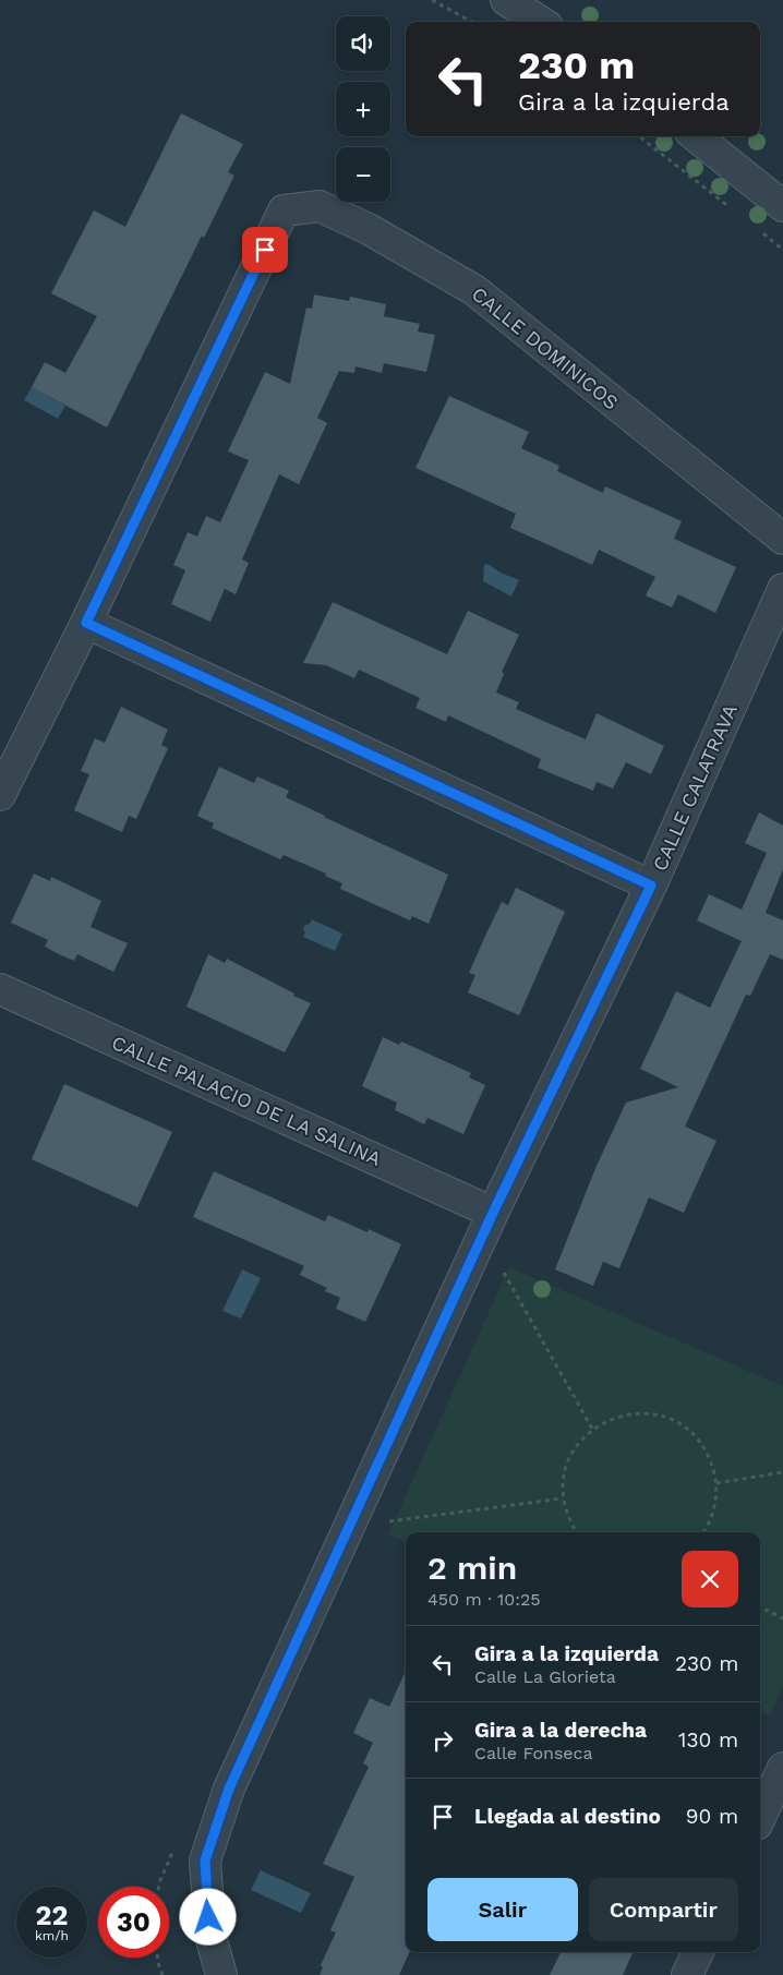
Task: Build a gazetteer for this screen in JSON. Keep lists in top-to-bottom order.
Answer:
{
  "streets": {
    "street": ["CALLE DOMINICOS", "CALLE CALATRAVA", "CALLE PALACIO DE LA SALINA"]
  },
  "crossings": [
    ["CALLE CALATRAVA", "CALLE PALACIO DE LA SALINA"]
  ],
  "page": {
    "map_buttons": ["+", "−"],
    "turn": ["230 m", "Gira a la izquierda"],
    "heading": ["2 min", "450 m · 10:25"],
    "list": [
      {
        "name": "Gira a la izquierda",
        "note": "Calle La Glorieta",
        "value": "230 m"
      },
      {
        "name": "Gira a la derecha",
        "note": "Calle Fonseca",
        "value": "130 m"
      },
      {
        "name": "Llegada al destino",
        "value": "90 m"
      }
    ],
    "buttons": ["Salir", "Compartir"],
    "speed": "22 km/h",
    "limit": "30"
  }
}
